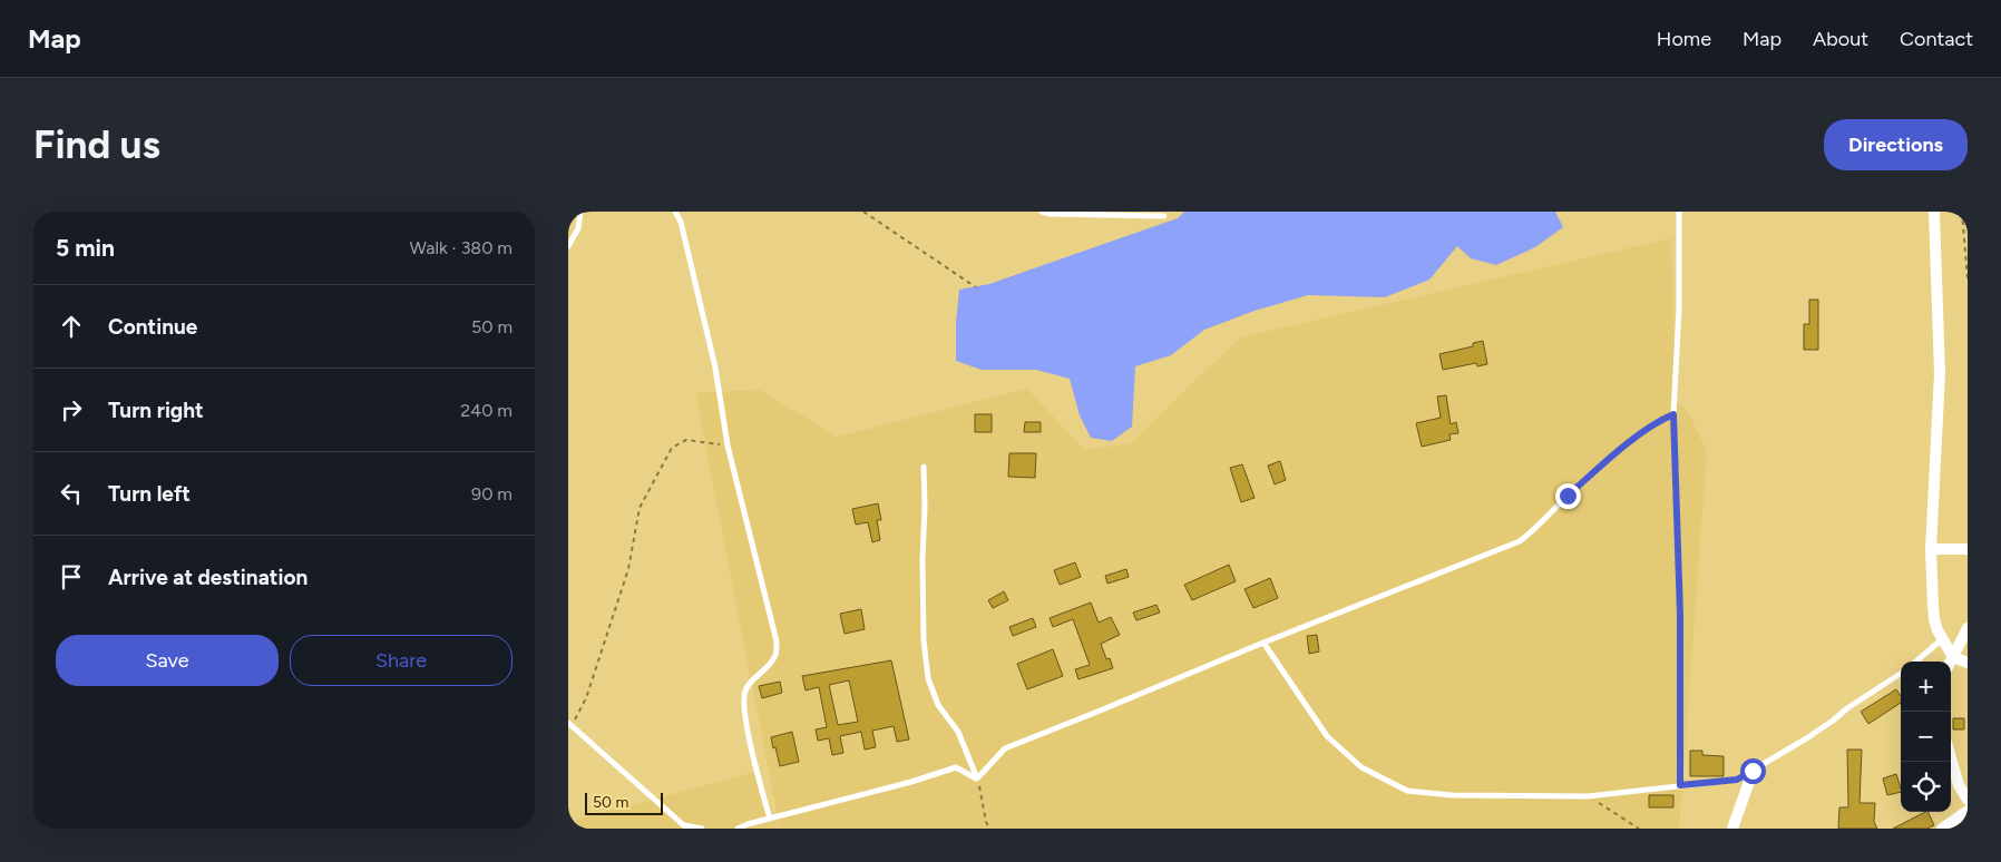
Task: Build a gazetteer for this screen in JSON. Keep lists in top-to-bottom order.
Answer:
{
  "scale_bar": "50 m",
  "page": {
    "header": "Map",
    "nav": [
      "Home",
      "Map",
      "About",
      "Contact"
    ],
    "buttons": [
      "Directions",
      ["Save", "Share"]
    ],
    "title": "Find us",
    "heading": ["5 min", "Walk · 380 m"],
    "list": [
      ["Continue", "50 m"],
      ["Turn right", "240 m"],
      ["Turn left", "90 m"],
      "Arrive at destination"
    ],
    "map_buttons": ["+", "−"],
    "scale": "50 m"
  }
}
